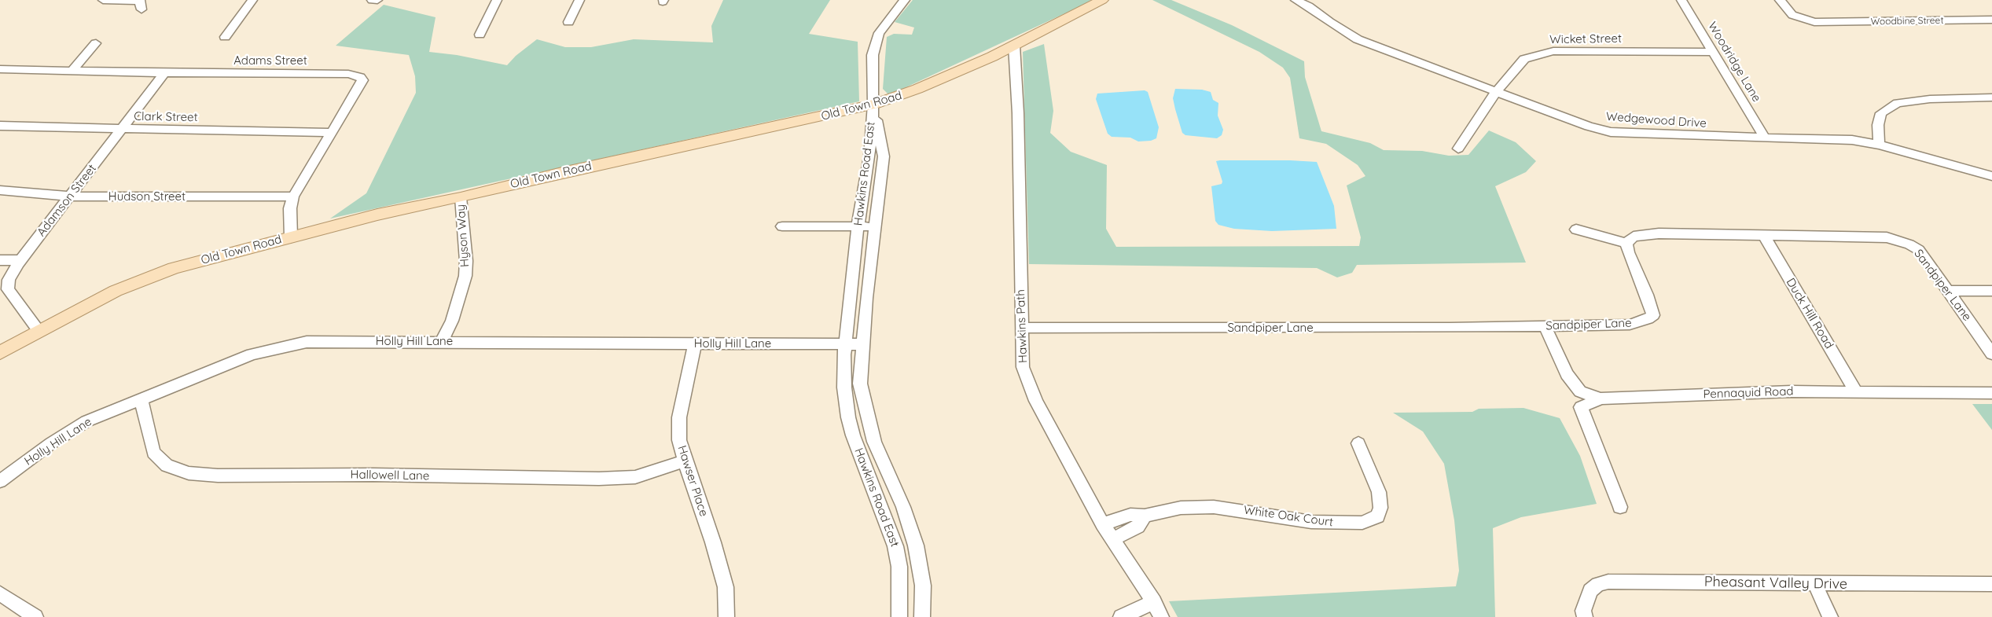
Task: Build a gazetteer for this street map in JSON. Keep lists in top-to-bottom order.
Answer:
{
  "streets": {
    "main road": ["Old Town Road"],
    "street": [
      "Woodbine Street",
      "Wicket Street",
      "Adams Street",
      "Woodridge Lane",
      "Clark Street",
      "Wedgewood Drive",
      "Hawkins Road East",
      "Hudson Street",
      "Adamson Street",
      "Hyson Way",
      "Sandpiper Lane",
      "Duck Hill Road",
      "Hawkins Path",
      "Holly Hill Lane",
      "Pennaquid Road",
      "Hallowell Lane",
      "Hawser Place",
      "White Oak Court",
      "Pheasant Valley Drive"
    ]
  },
  "crossings": [
    ["Wicket Street", "Woodridge Lane"],
    ["Wicket Street", "Wedgewood Drive"],
    ["Adams Street", "Old Town Road"],
    ["Adams Street", "Clark Street"],
    ["Adams Street", "Hudson Street"],
    ["Adams Street", "Adamson Street"],
    ["Woodridge Lane", "Wedgewood Drive"],
    ["Old Town Road", "Hawkins Road East"],
    ["Old Town Road", "Adamson Street"],
    ["Old Town Road", "Hyson Way"],
    ["Old Town Road", "Hawkins Path"],
    ["Clark Street", "Adamson Street"],
    ["Hawkins Road East", "Holly Hill Lane"],
    ["Hudson Street", "Adamson Street"],
    ["Hyson Way", "Holly Hill Lane"],
    ["Sandpiper Lane", "Duck Hill Road"],
    ["Sandpiper Lane", "Hawkins Path"],
    ["Sandpiper Lane", "Pennaquid Road"],
    ["Duck Hill Road", "Pennaquid Road"],
    ["Hawkins Path", "White Oak Court"],
    ["Holly Hill Lane", "Hallowell Lane"],
    ["Holly Hill Lane", "Hawser Place"],
    ["Hallowell Lane", "Hawser Place"]
  ]
}
